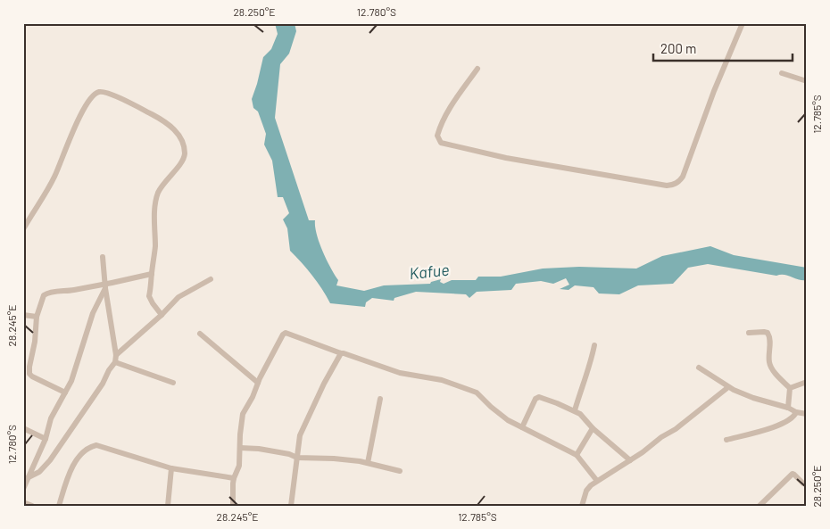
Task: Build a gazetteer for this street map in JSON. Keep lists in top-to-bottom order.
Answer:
{
  "water": ["Kafue"],
  "scale_bar": "200 m",
  "coordinates": [
    "28.250°E",
    "12.780°S",
    "12.785°S",
    "28.245°E"
  ]
}
